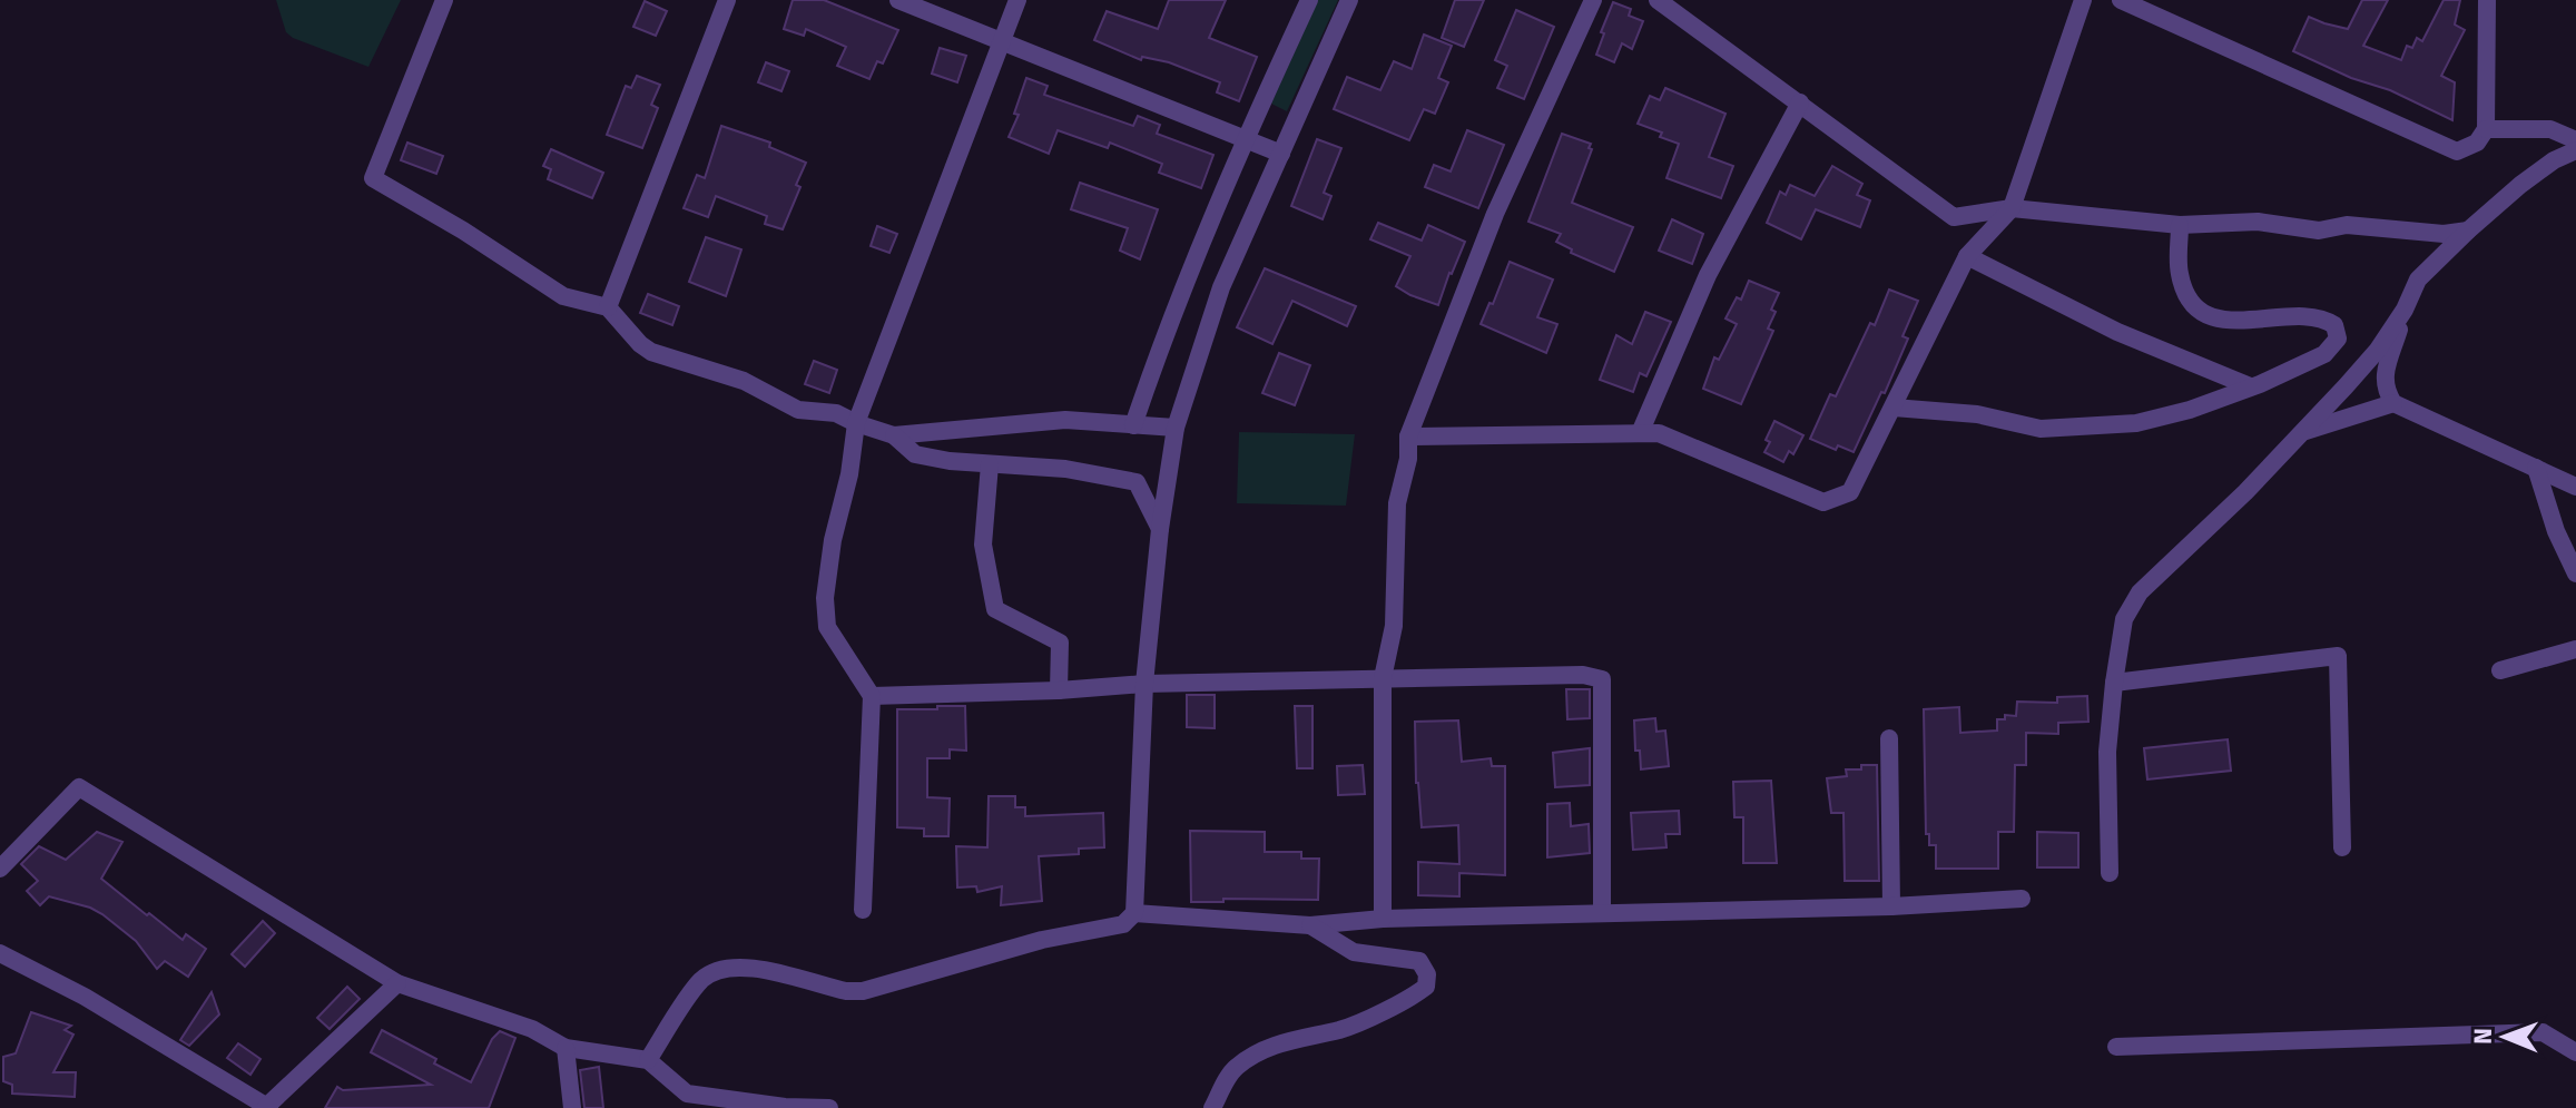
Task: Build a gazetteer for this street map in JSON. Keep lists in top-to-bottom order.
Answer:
{
  "north": "left"
}
